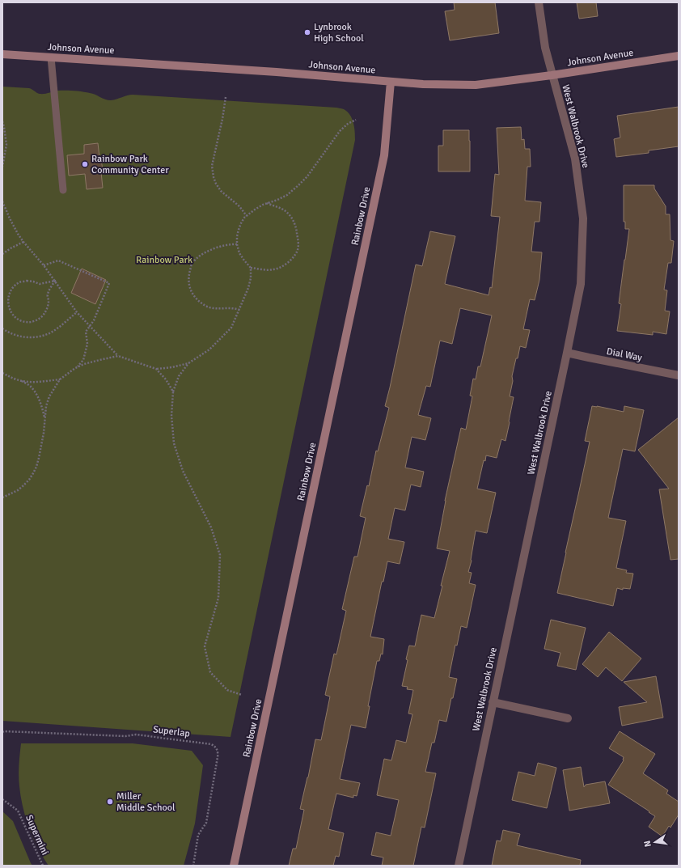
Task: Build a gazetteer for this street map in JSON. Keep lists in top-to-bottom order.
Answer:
{
  "streets": {
    "street": [
      "Johnson Avenue",
      "West Walbrook Drive",
      "Rainbow Drive",
      "Dial Way"
    ],
    "path": ["Superlap", "Supermini"]
  },
  "crossings": [
    ["Johnson Avenue", "West Walbrook Drive"],
    ["Johnson Avenue", "Rainbow Drive"],
    ["West Walbrook Drive", "Dial Way"]
  ],
  "parks": ["Rainbow Park"],
  "places": ["Lynbrook High School", "Rainbow Park Community Center", "Miller Middle School"],
  "north": "left"
}
